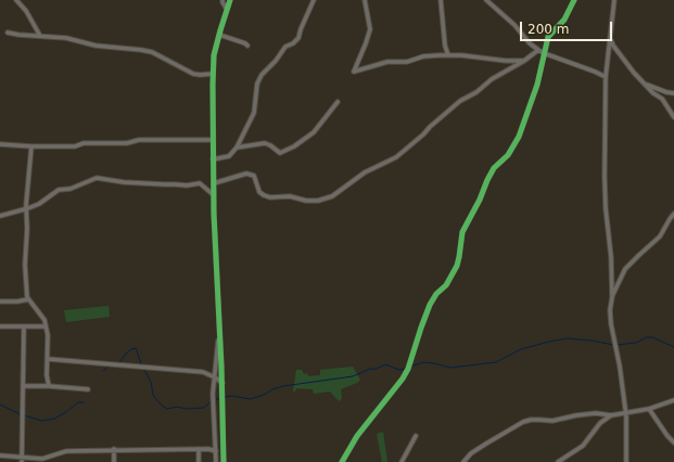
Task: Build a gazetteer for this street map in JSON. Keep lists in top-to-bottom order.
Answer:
{
  "scale_bar": "200 m"
}
